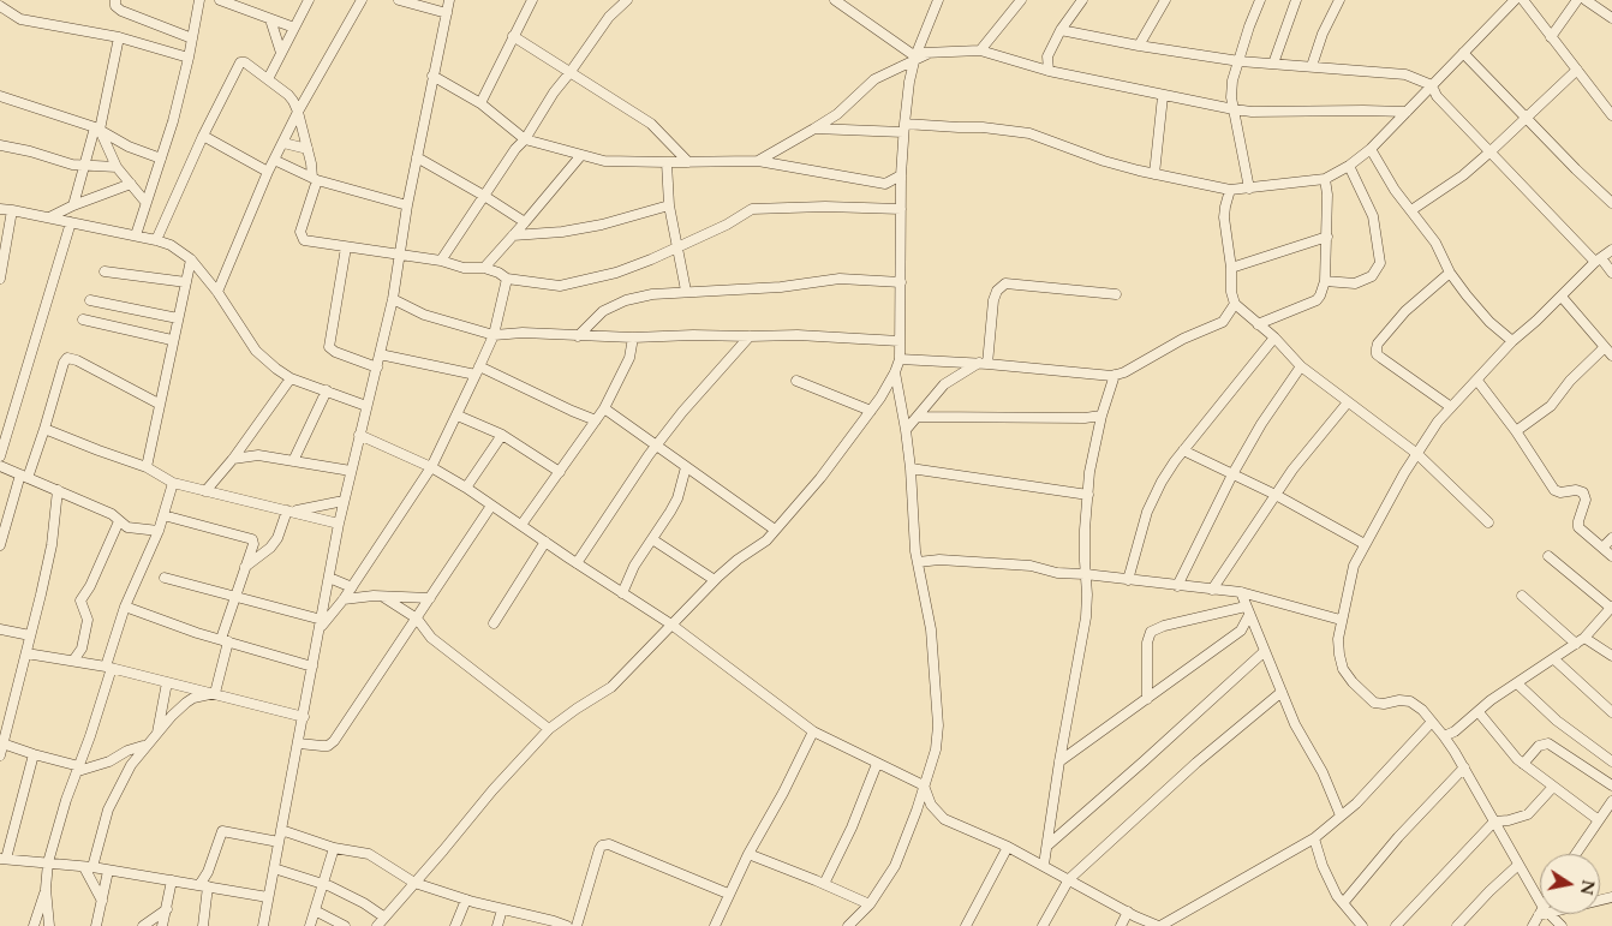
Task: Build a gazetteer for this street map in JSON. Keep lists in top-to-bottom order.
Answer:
{
  "north": "right"
}
